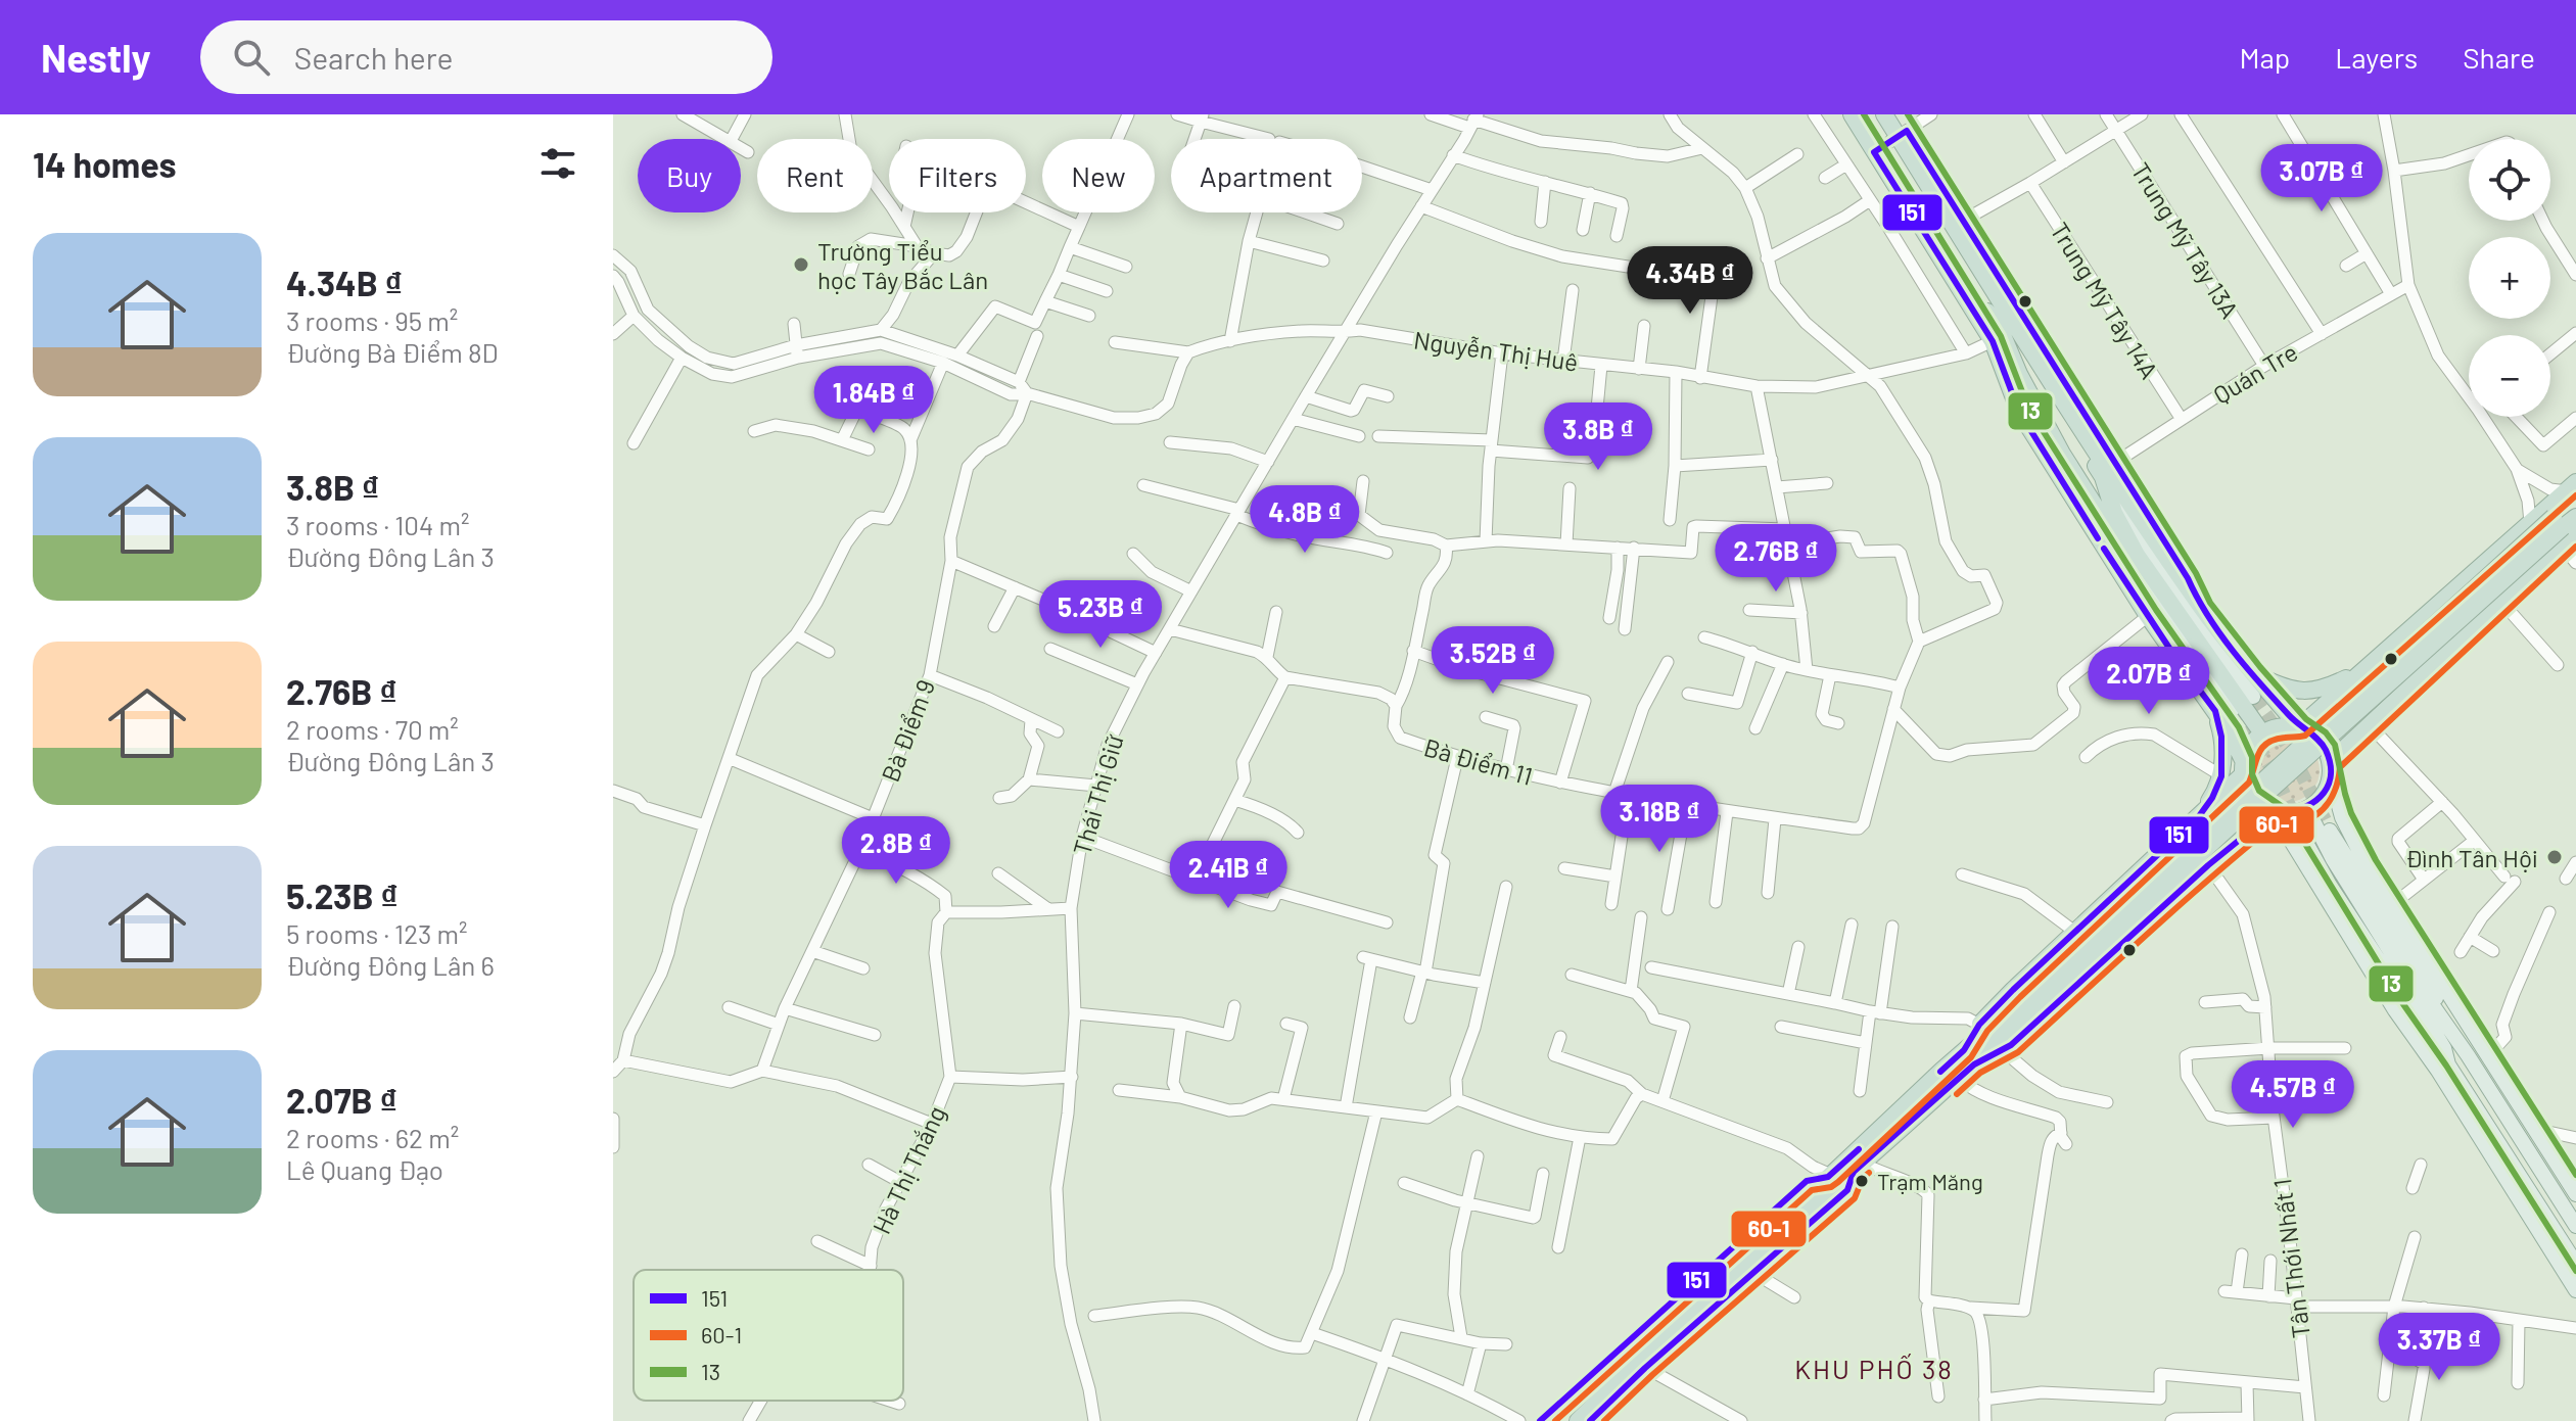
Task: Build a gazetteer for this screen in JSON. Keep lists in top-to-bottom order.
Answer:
{
  "streets": {
    "street": [
      "Trung Mỹ Tây 13A",
      "Trung Mỹ Tây 14A",
      "Nguyễn Thị Huê",
      "Quán Tre",
      "Bà Điểm 9",
      "Bà Điểm 11",
      "Thái Thị Giữ",
      "Hà Thị Thắng",
      "Tân Thới Nhất 1"
    ]
  },
  "crossings": [
    ["Trung Mỹ Tây 13A", "Quán Tre"],
    ["Trung Mỹ Tây 14A", "Quán Tre"],
    ["Nguyễn Thị Huê", "Thái Thị Giữ"]
  ],
  "districts": ["KHU PHỐ 38"],
  "places": ["Trường Tiểu học Tây Bắc Lân", "Đình Tân Hội", "Trạm Măng"],
  "lines": ["transit line 13", "transit line 151", "transit line 60-1"],
  "legend": ["151", "60-1", "13"],
  "page": {
    "header": "Nestly",
    "search": "Search here",
    "nav": ["Map", "Layers", "Share"],
    "heading": "14 homes",
    "map_buttons": ["+", "−"],
    "chip": [
      "Buy",
      "Rent",
      "Filters",
      "New",
      "Apartment"
    ],
    "price": [
      "3.07B ₫",
      "4.34B ₫",
      "1.84B ₫",
      "3.8B ₫",
      "4.8B ₫",
      "2.76B ₫",
      "5.23B ₫",
      "3.52B ₫",
      "2.07B ₫",
      "3.18B ₫",
      "2.8B ₫",
      "2.41B ₫",
      "4.57B ₫",
      "3.37B ₫"
    ],
    "list": [
      {
        "name": "4.34B ₫",
        "note": "3 rooms · 95 m² · Đường Bà Điểm 8D"
      },
      {
        "name": "3.8B ₫",
        "note": "3 rooms · 104 m² · Đường Đông Lân 3"
      },
      {
        "name": "2.76B ₫",
        "note": "2 rooms · 70 m² · Đường Đông Lân 3"
      },
      {
        "name": "5.23B ₫",
        "note": "5 rooms · 123 m² · Đường Đông Lân 6"
      },
      {
        "name": "2.07B ₫",
        "note": "2 rooms · 62 m² · Lê Quang Đạo"
      }
    ]
  }
}
